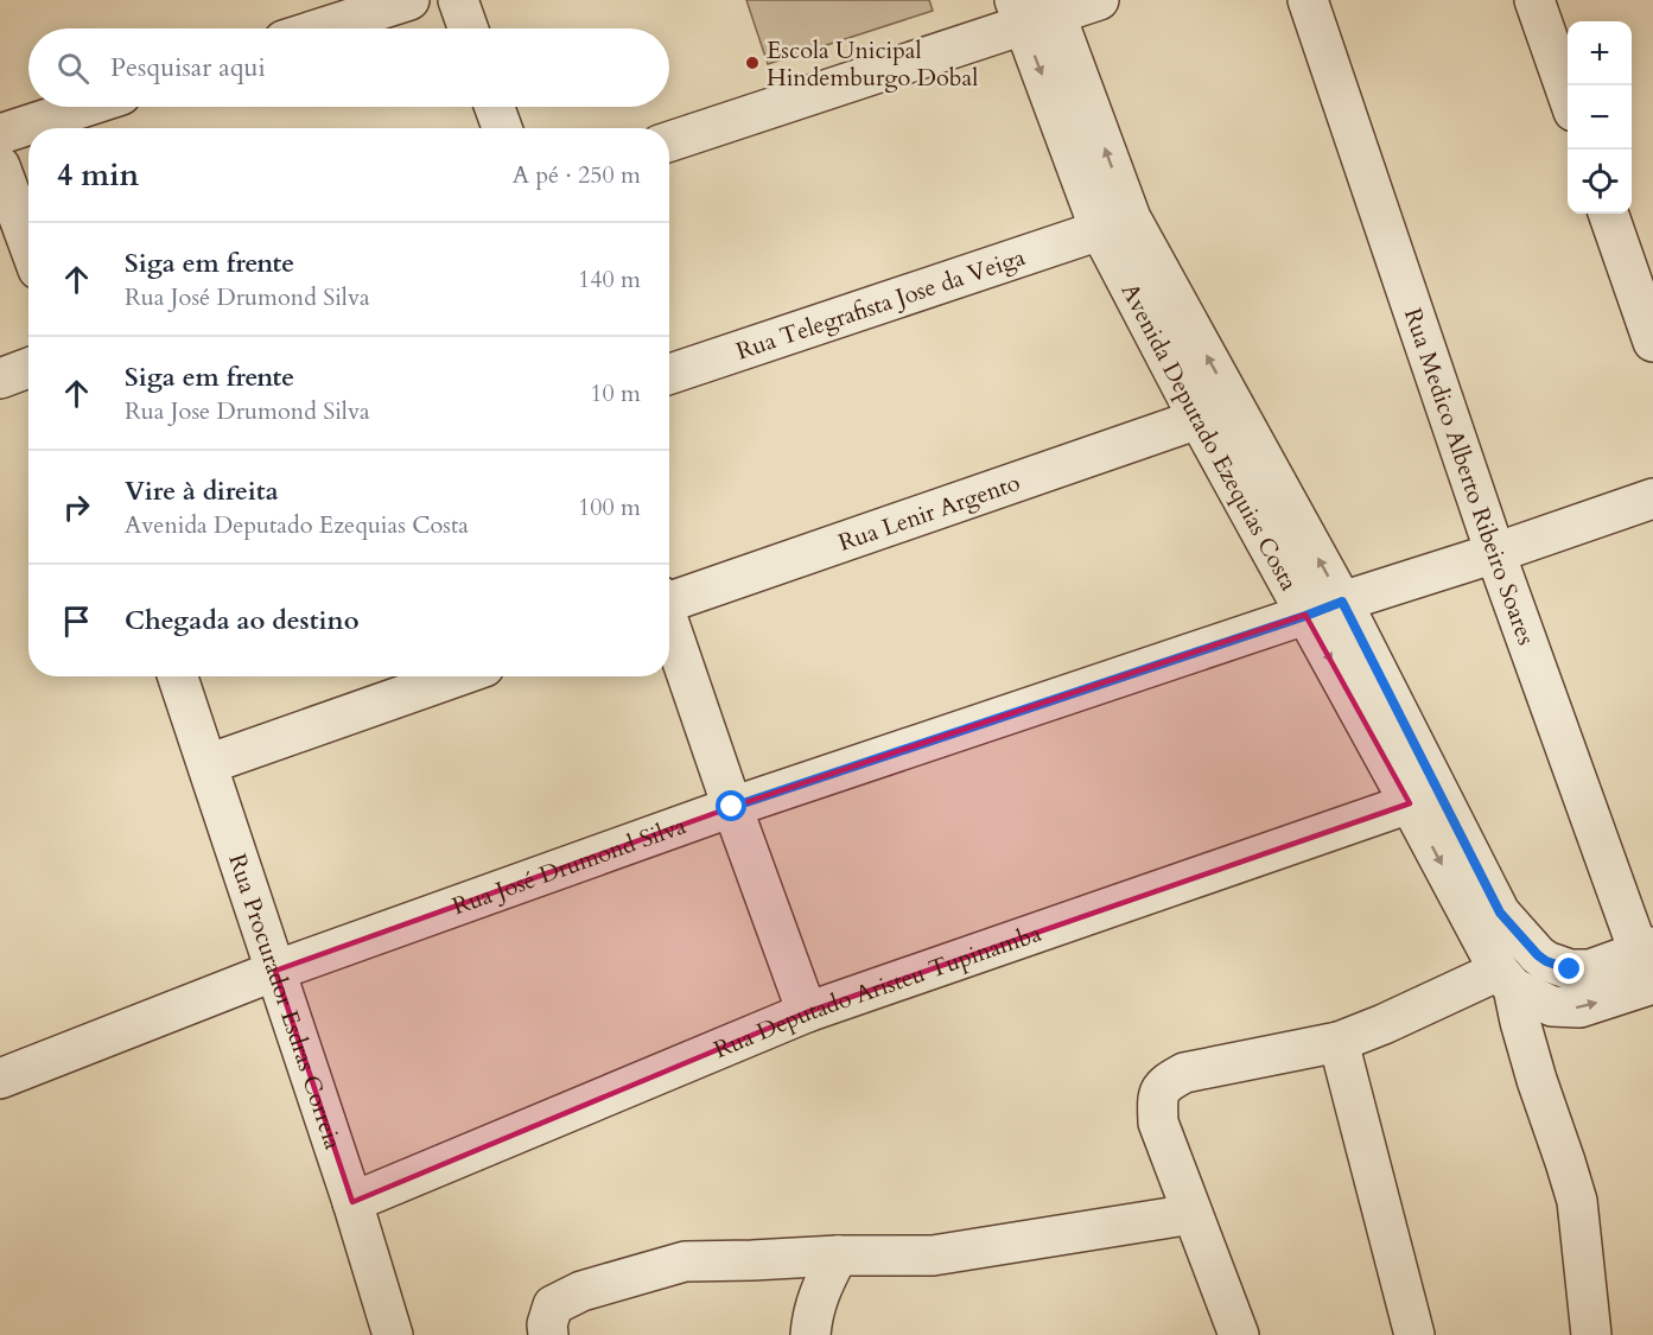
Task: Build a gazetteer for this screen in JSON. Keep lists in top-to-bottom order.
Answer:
{
  "streets": {
    "street": [
      "Rua Telegrafista Jose da Veiga",
      "Avenida Deputado Ezequias Costa",
      "Rua Medico Alberto Ribeiro Soares",
      "Rua Lenir Argento",
      "Rua José Drumond Silva",
      "Rua Deputado Aristeu Tupinamba",
      "Rua Procurador Esdras Correia"
    ]
  },
  "crossings": [
    ["Rua Telegrafista Jose da Veiga", "Avenida Deputado Ezequias Costa"],
    ["Avenida Deputado Ezequias Costa", "Rua Medico Alberto Ribeiro Soares"],
    ["Avenida Deputado Ezequias Costa", "Rua Lenir Argento"],
    ["Avenida Deputado Ezequias Costa", "Rua José Drumond Silva"],
    ["Avenida Deputado Ezequias Costa", "Rua Deputado Aristeu Tupinamba"],
    ["Rua Medico Alberto Ribeiro Soares", "Rua José Drumond Silva"],
    ["Rua José Drumond Silva", "Rua Procurador Esdras Correia"],
    ["Rua Deputado Aristeu Tupinamba", "Rua Procurador Esdras Correia"]
  ],
  "places": ["Escola Unicipal Hindemburgo Dobal"],
  "page": {
    "map_buttons": ["+", "−"],
    "search": "Pesquisar aqui",
    "heading": ["4 min", "A pé · 250 m"],
    "list": [
      ["Siga em frente", "Rua José Drumond Silva", "140 m"],
      ["Siga em frente", "Rua Jose Drumond Silva", "10 m"],
      ["Vire à direita", "Avenida Deputado Ezequias Costa", "100 m"],
      "Chegada ao destino"
    ]
  }
}
